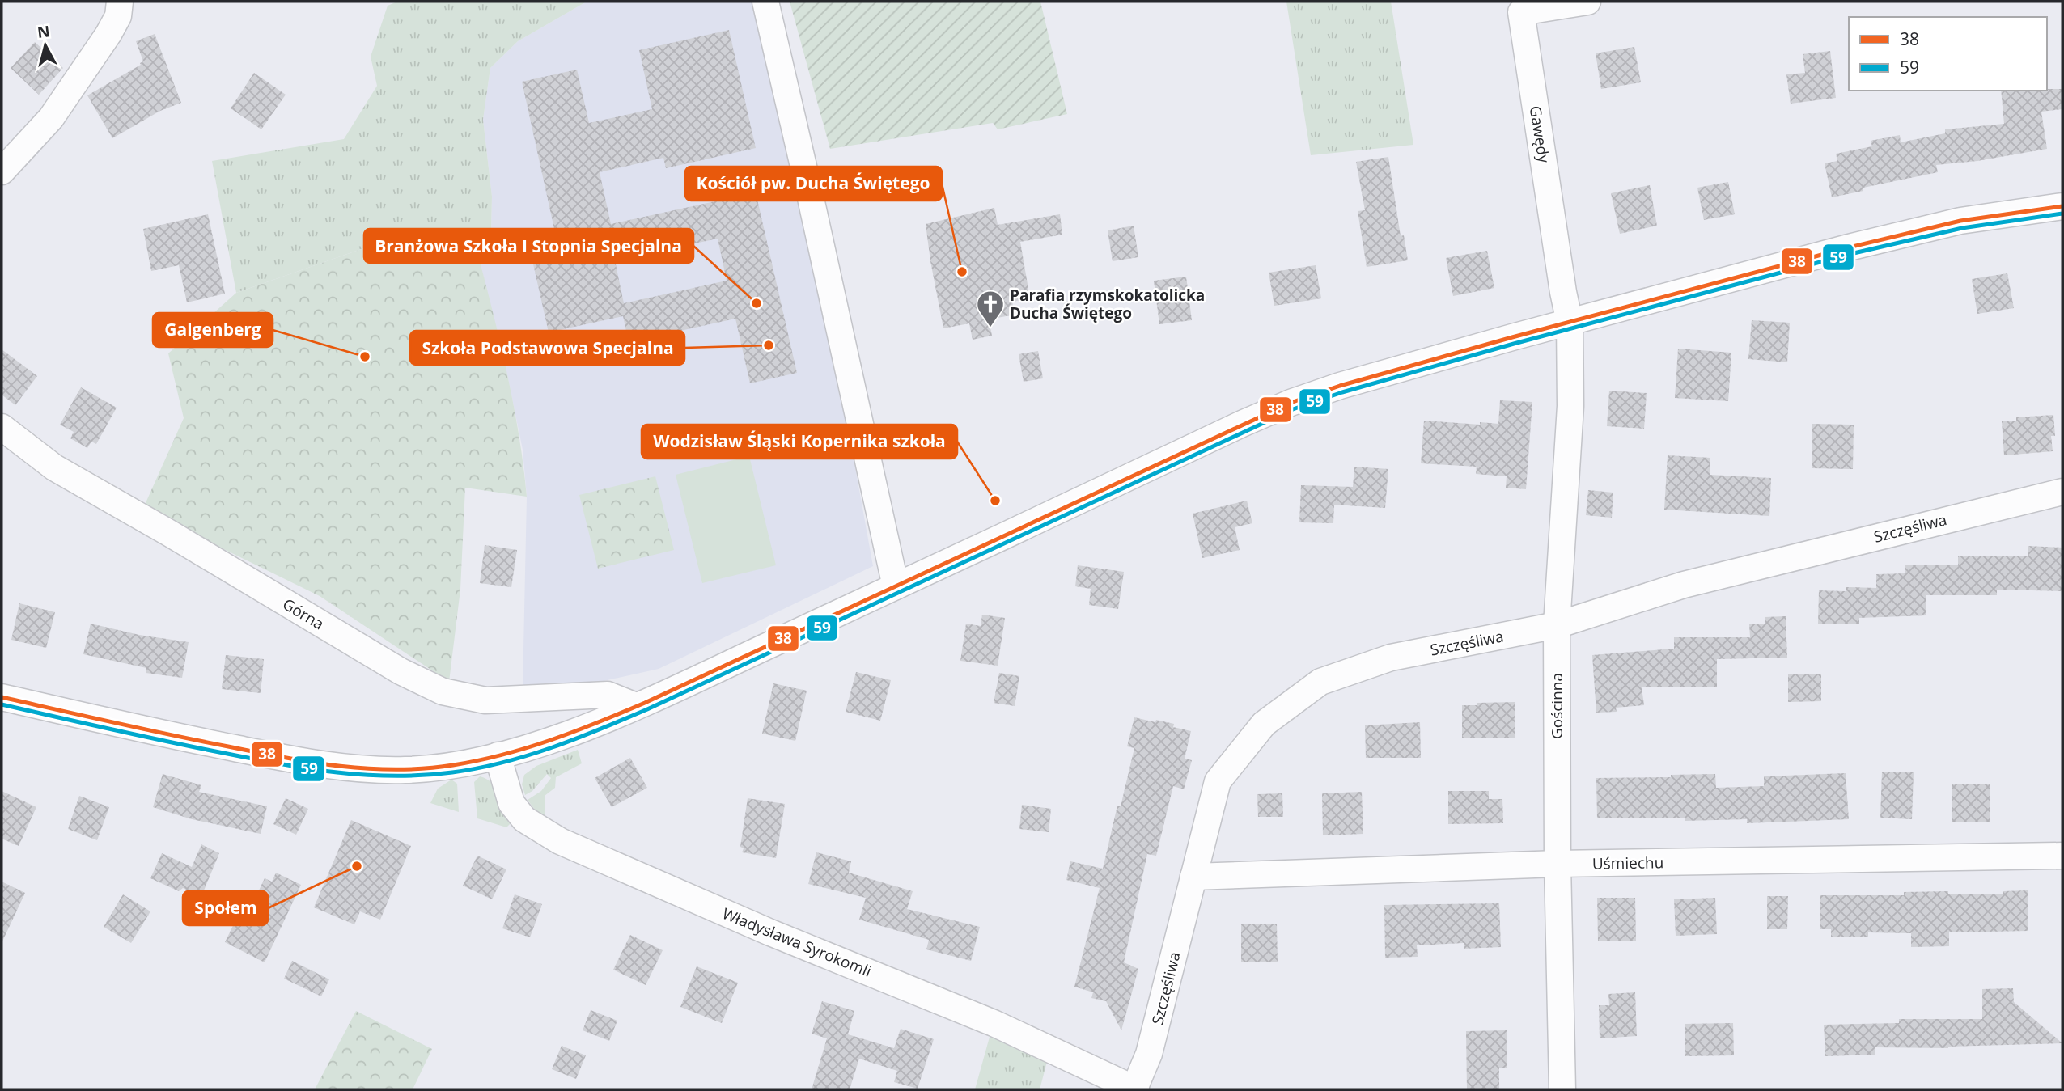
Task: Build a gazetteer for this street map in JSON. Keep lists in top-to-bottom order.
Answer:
{
  "streets": {
    "street": [
      "Gawędy",
      "Szczęśliwa",
      "Górna",
      "Gościnna",
      "Uśmiechu",
      "Władysława Syrokomli"
    ]
  },
  "crossings": [
    ["Gawędy", "Gościnna"],
    ["Szczęśliwa", "Gościnna"],
    ["Szczęśliwa", "Uśmiechu"],
    ["Szczęśliwa", "Władysława Syrokomli"],
    ["Gościnna", "Uśmiechu"]
  ],
  "places": {
    "other": [
      "Kościół pw. Ducha Świętego",
      "Branżowa Szkoła I Stopnia Specjalna",
      "Szkoła Podstawowa Specjalna",
      "Galgenberg",
      "Wodzisław Śląski Kopernika szkoła",
      "Społem"
    ],
    "church": ["Parafia rzymskokatolicka Ducha Świętego"]
  },
  "lines": ["transit line 38", "transit line 59"],
  "legend": ["38", "59"],
  "north": "top"
}
